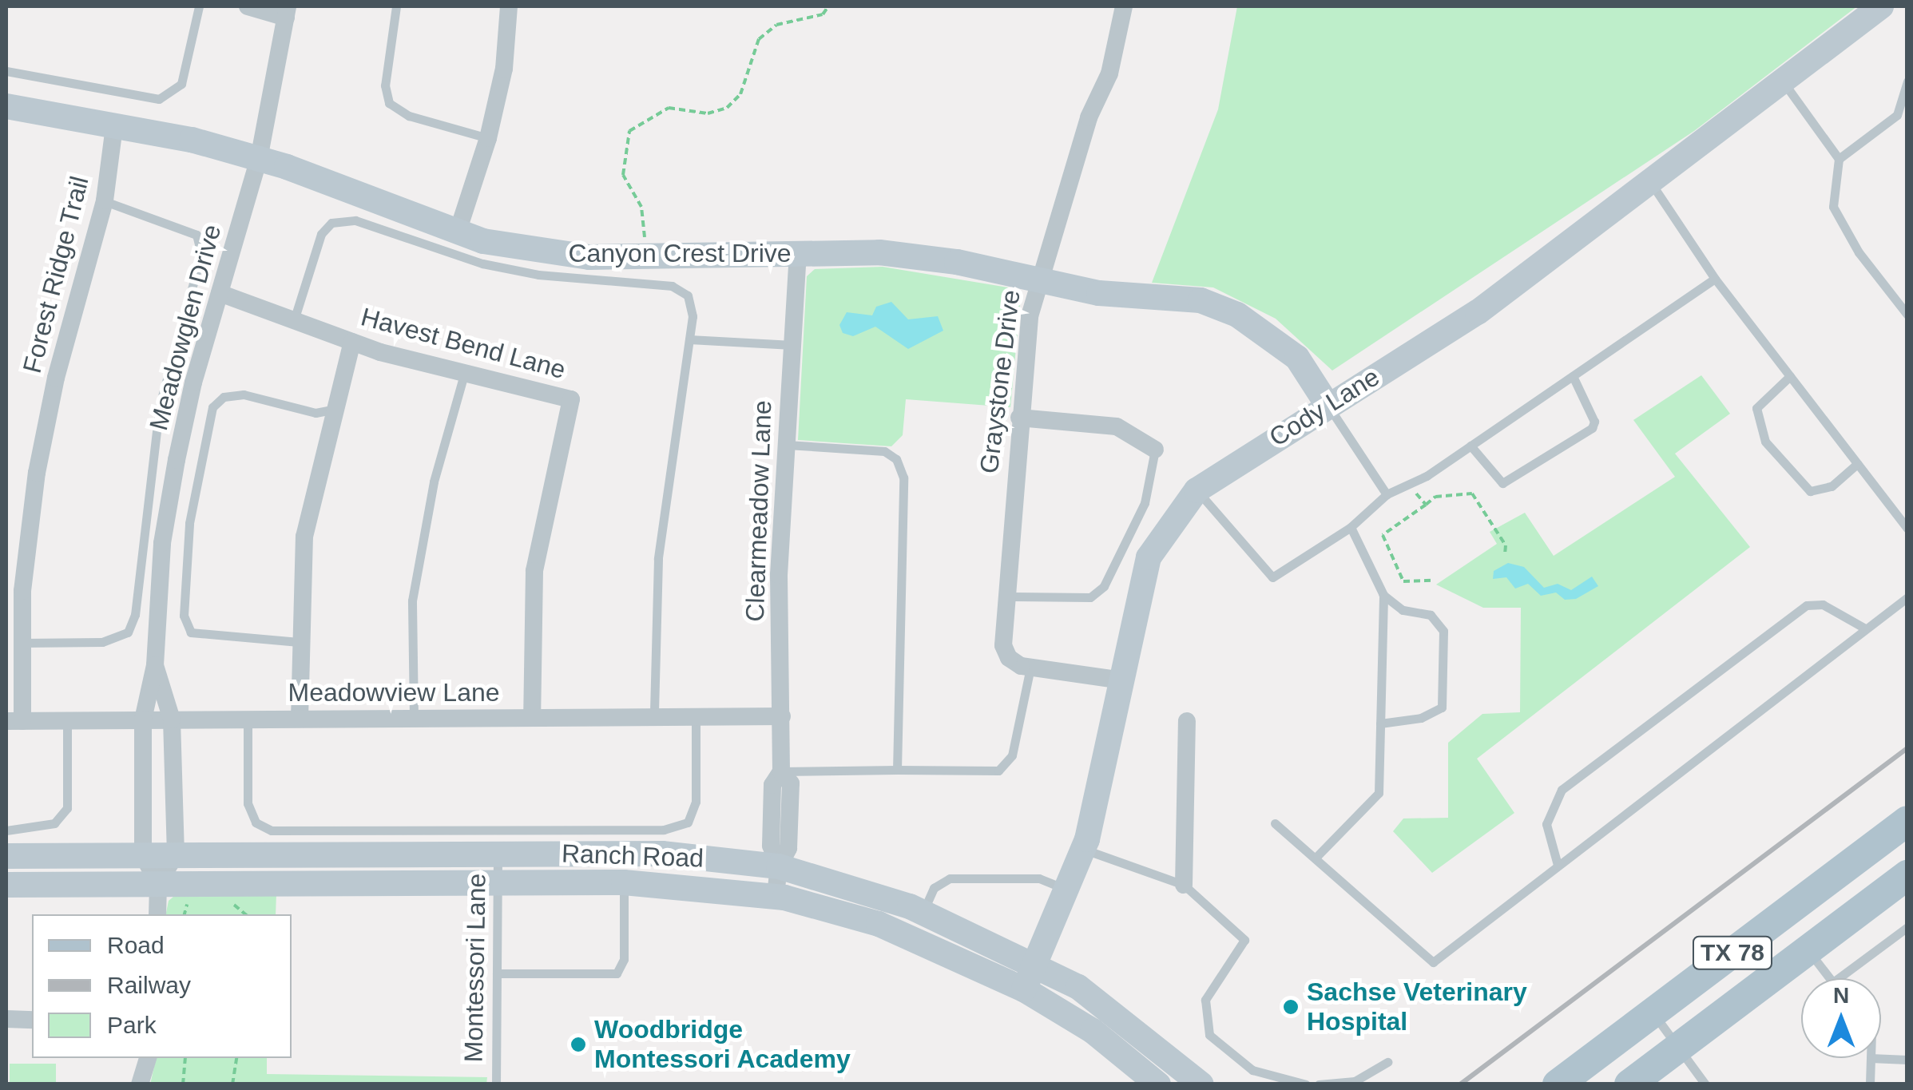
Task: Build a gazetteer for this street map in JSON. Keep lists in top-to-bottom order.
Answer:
{
  "streets": {
    "main road": ["TX 78"],
    "street": [
      "Canyon Crest Drive",
      "Forest Ridge Trail",
      "Meadowglen Drive",
      "Havest Bend Lane",
      "Graystone Drive",
      "Cody Lane",
      "Clearmeadow Lane",
      "Meadowview Lane",
      "Ranch Road"
    ],
    "lane": ["Montessori Lane"]
  },
  "crossings": [
    ["Canyon Crest Drive", "Forest Ridge Trail"],
    ["Canyon Crest Drive", "Meadowglen Drive"],
    ["Canyon Crest Drive", "Graystone Drive"],
    ["Canyon Crest Drive", "Cody Lane"],
    ["Canyon Crest Drive", "Clearmeadow Lane"],
    ["Forest Ridge Trail", "Meadowview Lane"],
    ["Meadowglen Drive", "Havest Bend Lane"],
    ["Meadowglen Drive", "Meadowview Lane"],
    ["Meadowglen Drive", "Ranch Road"],
    ["Havest Bend Lane", "Meadowview Lane"],
    ["Cody Lane", "Ranch Road"],
    ["Clearmeadow Lane", "Meadowview Lane"],
    ["Clearmeadow Lane", "Ranch Road"],
    ["Ranch Road", "Montessori Lane"]
  ],
  "places": ["Sachse Veterinary Hospital", "Woodbridge Montessori Academy"],
  "legend": ["Road", "Railway", "Park"],
  "north": "top"
}
